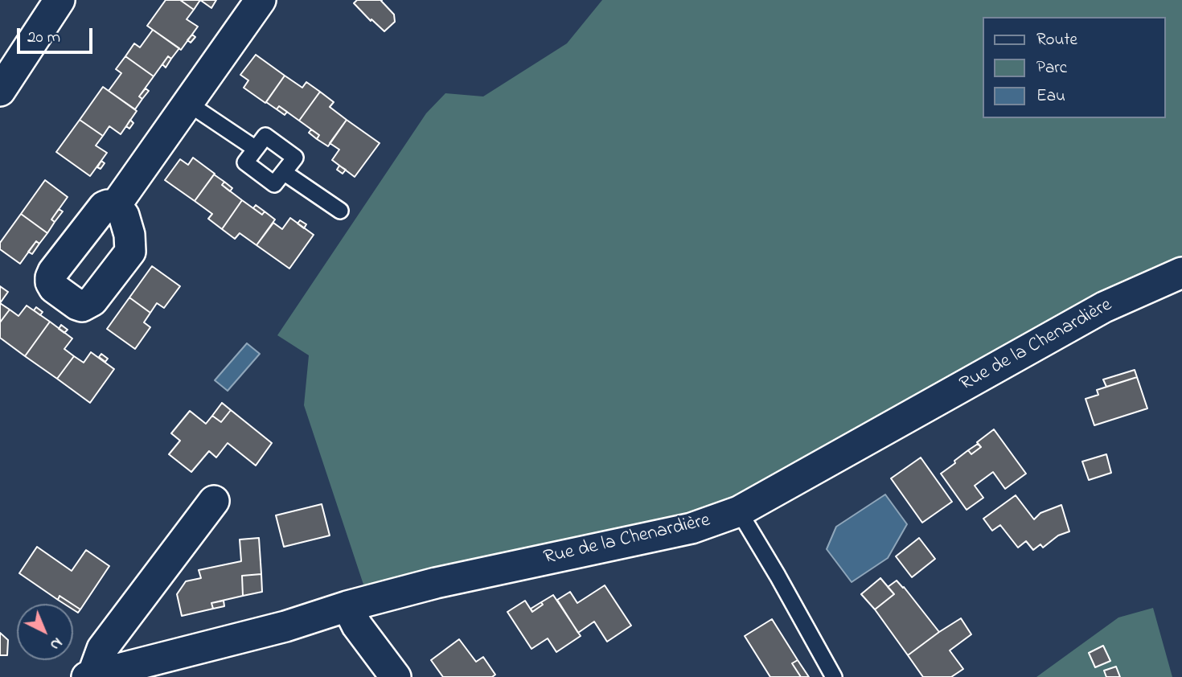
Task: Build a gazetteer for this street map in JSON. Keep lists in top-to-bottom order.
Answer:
{
  "streets": {
    "street": ["Rue de la Chenardière"]
  },
  "legend": ["Route", "Parc", "Eau"],
  "scale_bar": "20 m",
  "north": "bottom right"
}
